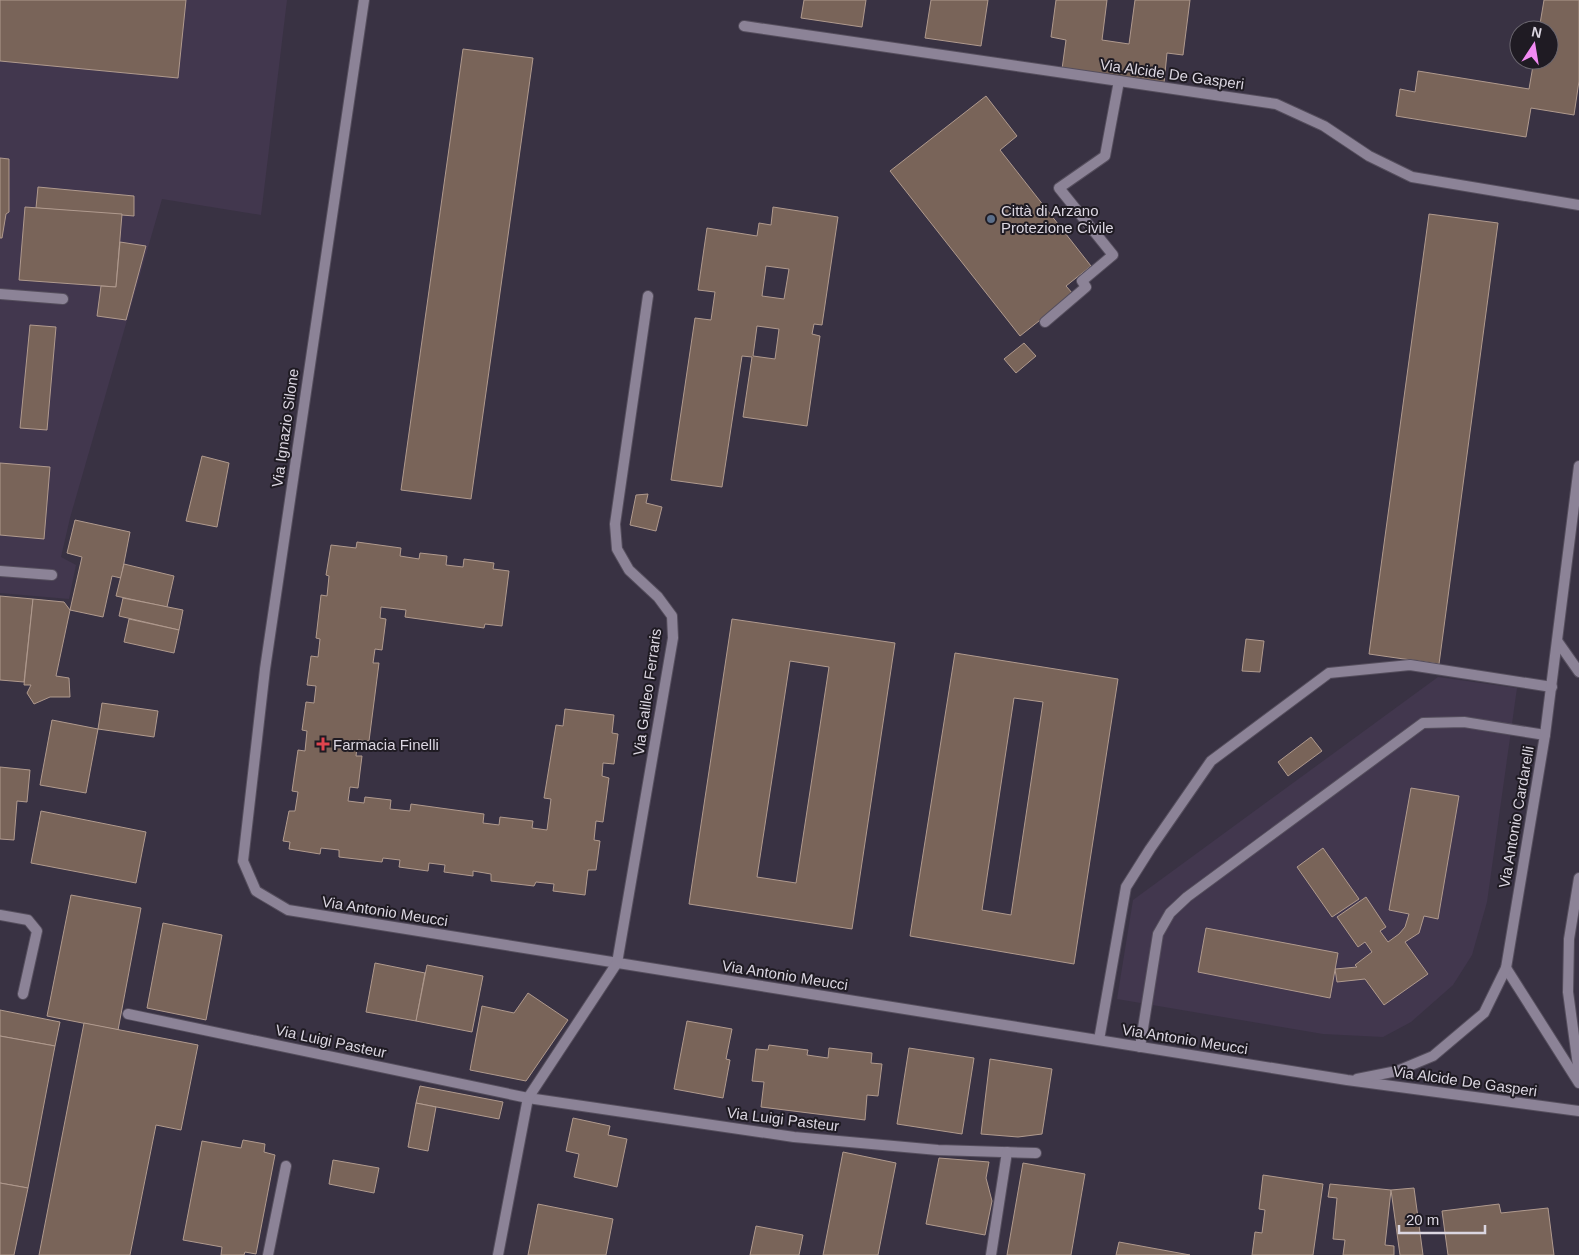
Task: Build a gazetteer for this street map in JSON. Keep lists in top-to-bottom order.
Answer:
{
  "streets": {
    "street": [
      "Via Alcide De Gasperi",
      "Via Ignazio Silone",
      "Via Galileo Ferraris",
      "Via Antonio Cardarelli",
      "Via Antonio Meucci",
      "Via Luigi Pasteur"
    ]
  },
  "crossings": [
    ["Via Alcide De Gasperi", "Via Antonio Cardarelli"],
    ["Via Alcide De Gasperi", "Via Antonio Meucci"],
    ["Via Ignazio Silone", "Via Antonio Meucci"],
    ["Via Galileo Ferraris", "Via Antonio Meucci"],
    ["Via Antonio Cardarelli", "Via Antonio Meucci"]
  ],
  "places": {
    "other": ["Città di Arzano Protezione Civile"],
    "health": ["Farmacia Finelli"]
  },
  "scale_bar": "20 m",
  "north": "top"
}
